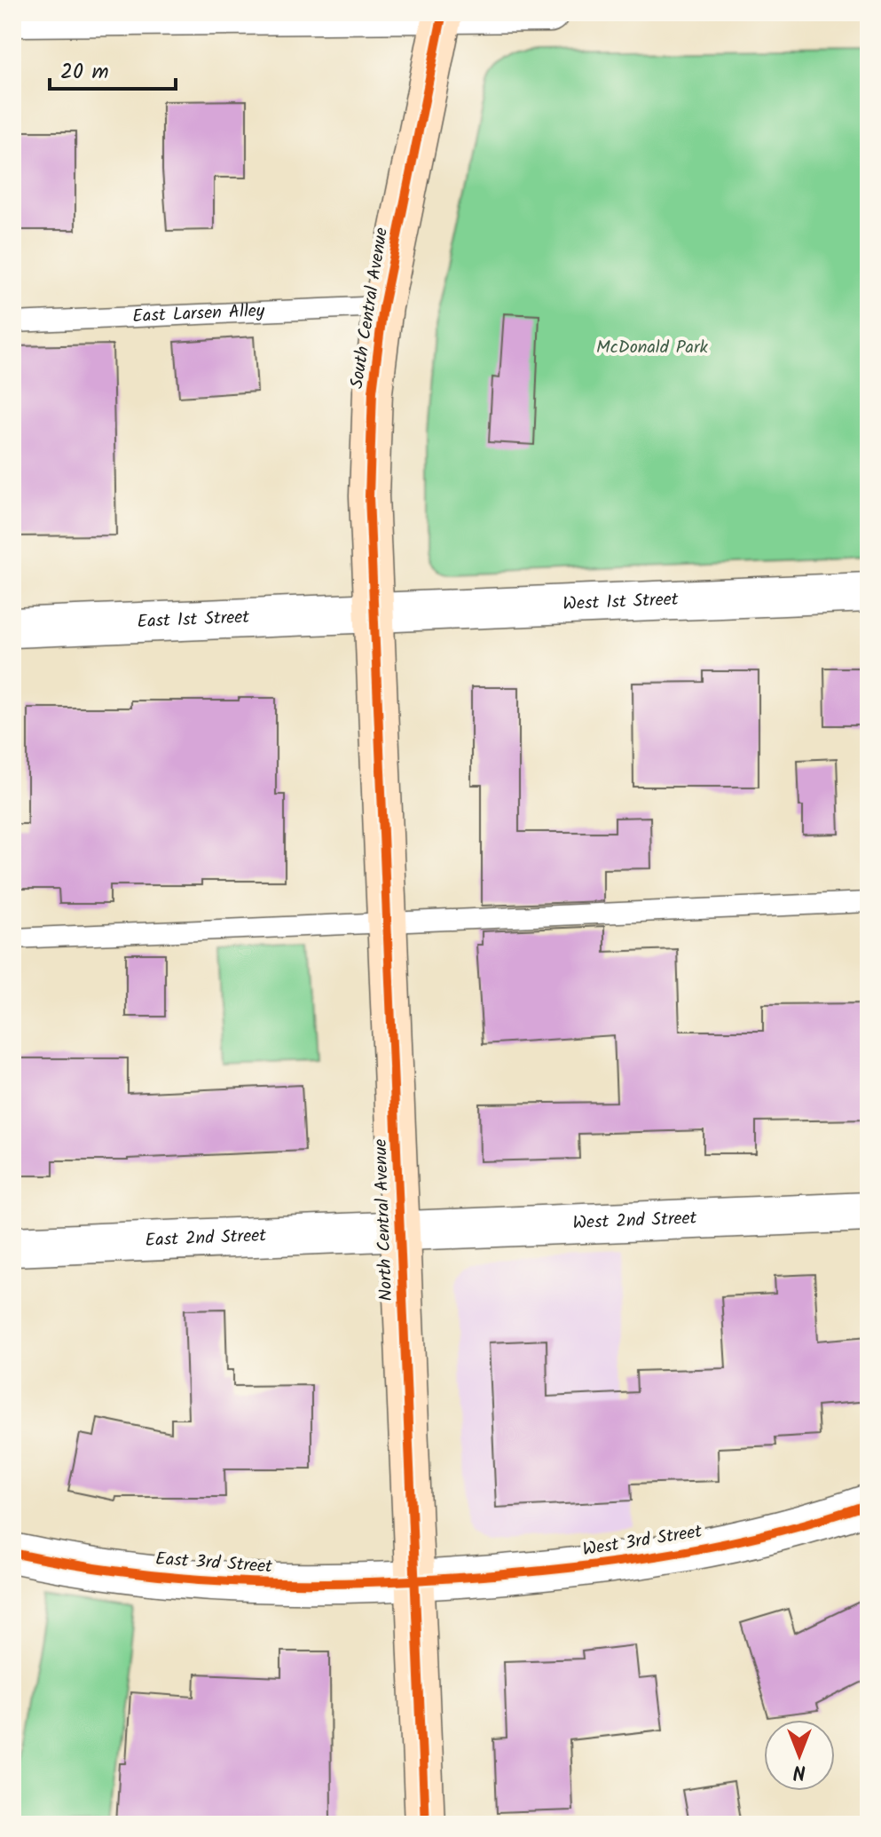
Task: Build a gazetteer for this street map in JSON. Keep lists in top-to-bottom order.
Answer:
{
  "streets": {
    "street": [
      "South Central Avenue",
      "West 1st Street",
      "East 1st Street",
      "North Central Avenue",
      "West 2nd Street",
      "East 2nd Street",
      "West 3rd Street",
      "East 3rd Street"
    ],
    "lane": ["East Larsen Alley"]
  },
  "crossings": [
    ["South Central Avenue", "East Larsen Alley"],
    ["South Central Avenue", "West 1st Street"],
    ["South Central Avenue", "East 1st Street"],
    ["South Central Avenue", "North Central Avenue"],
    ["West 1st Street", "East 1st Street"],
    ["West 1st Street", "North Central Avenue"],
    ["East 1st Street", "North Central Avenue"],
    ["North Central Avenue", "West 2nd Street"],
    ["North Central Avenue", "East 2nd Street"],
    ["North Central Avenue", "West 3rd Street"],
    ["North Central Avenue", "East 3rd Street"],
    ["West 2nd Street", "East 2nd Street"],
    ["West 3rd Street", "East 3rd Street"]
  ],
  "parks": ["McDonald Park"],
  "scale_bar": "20 m",
  "north": "bottom"
}
